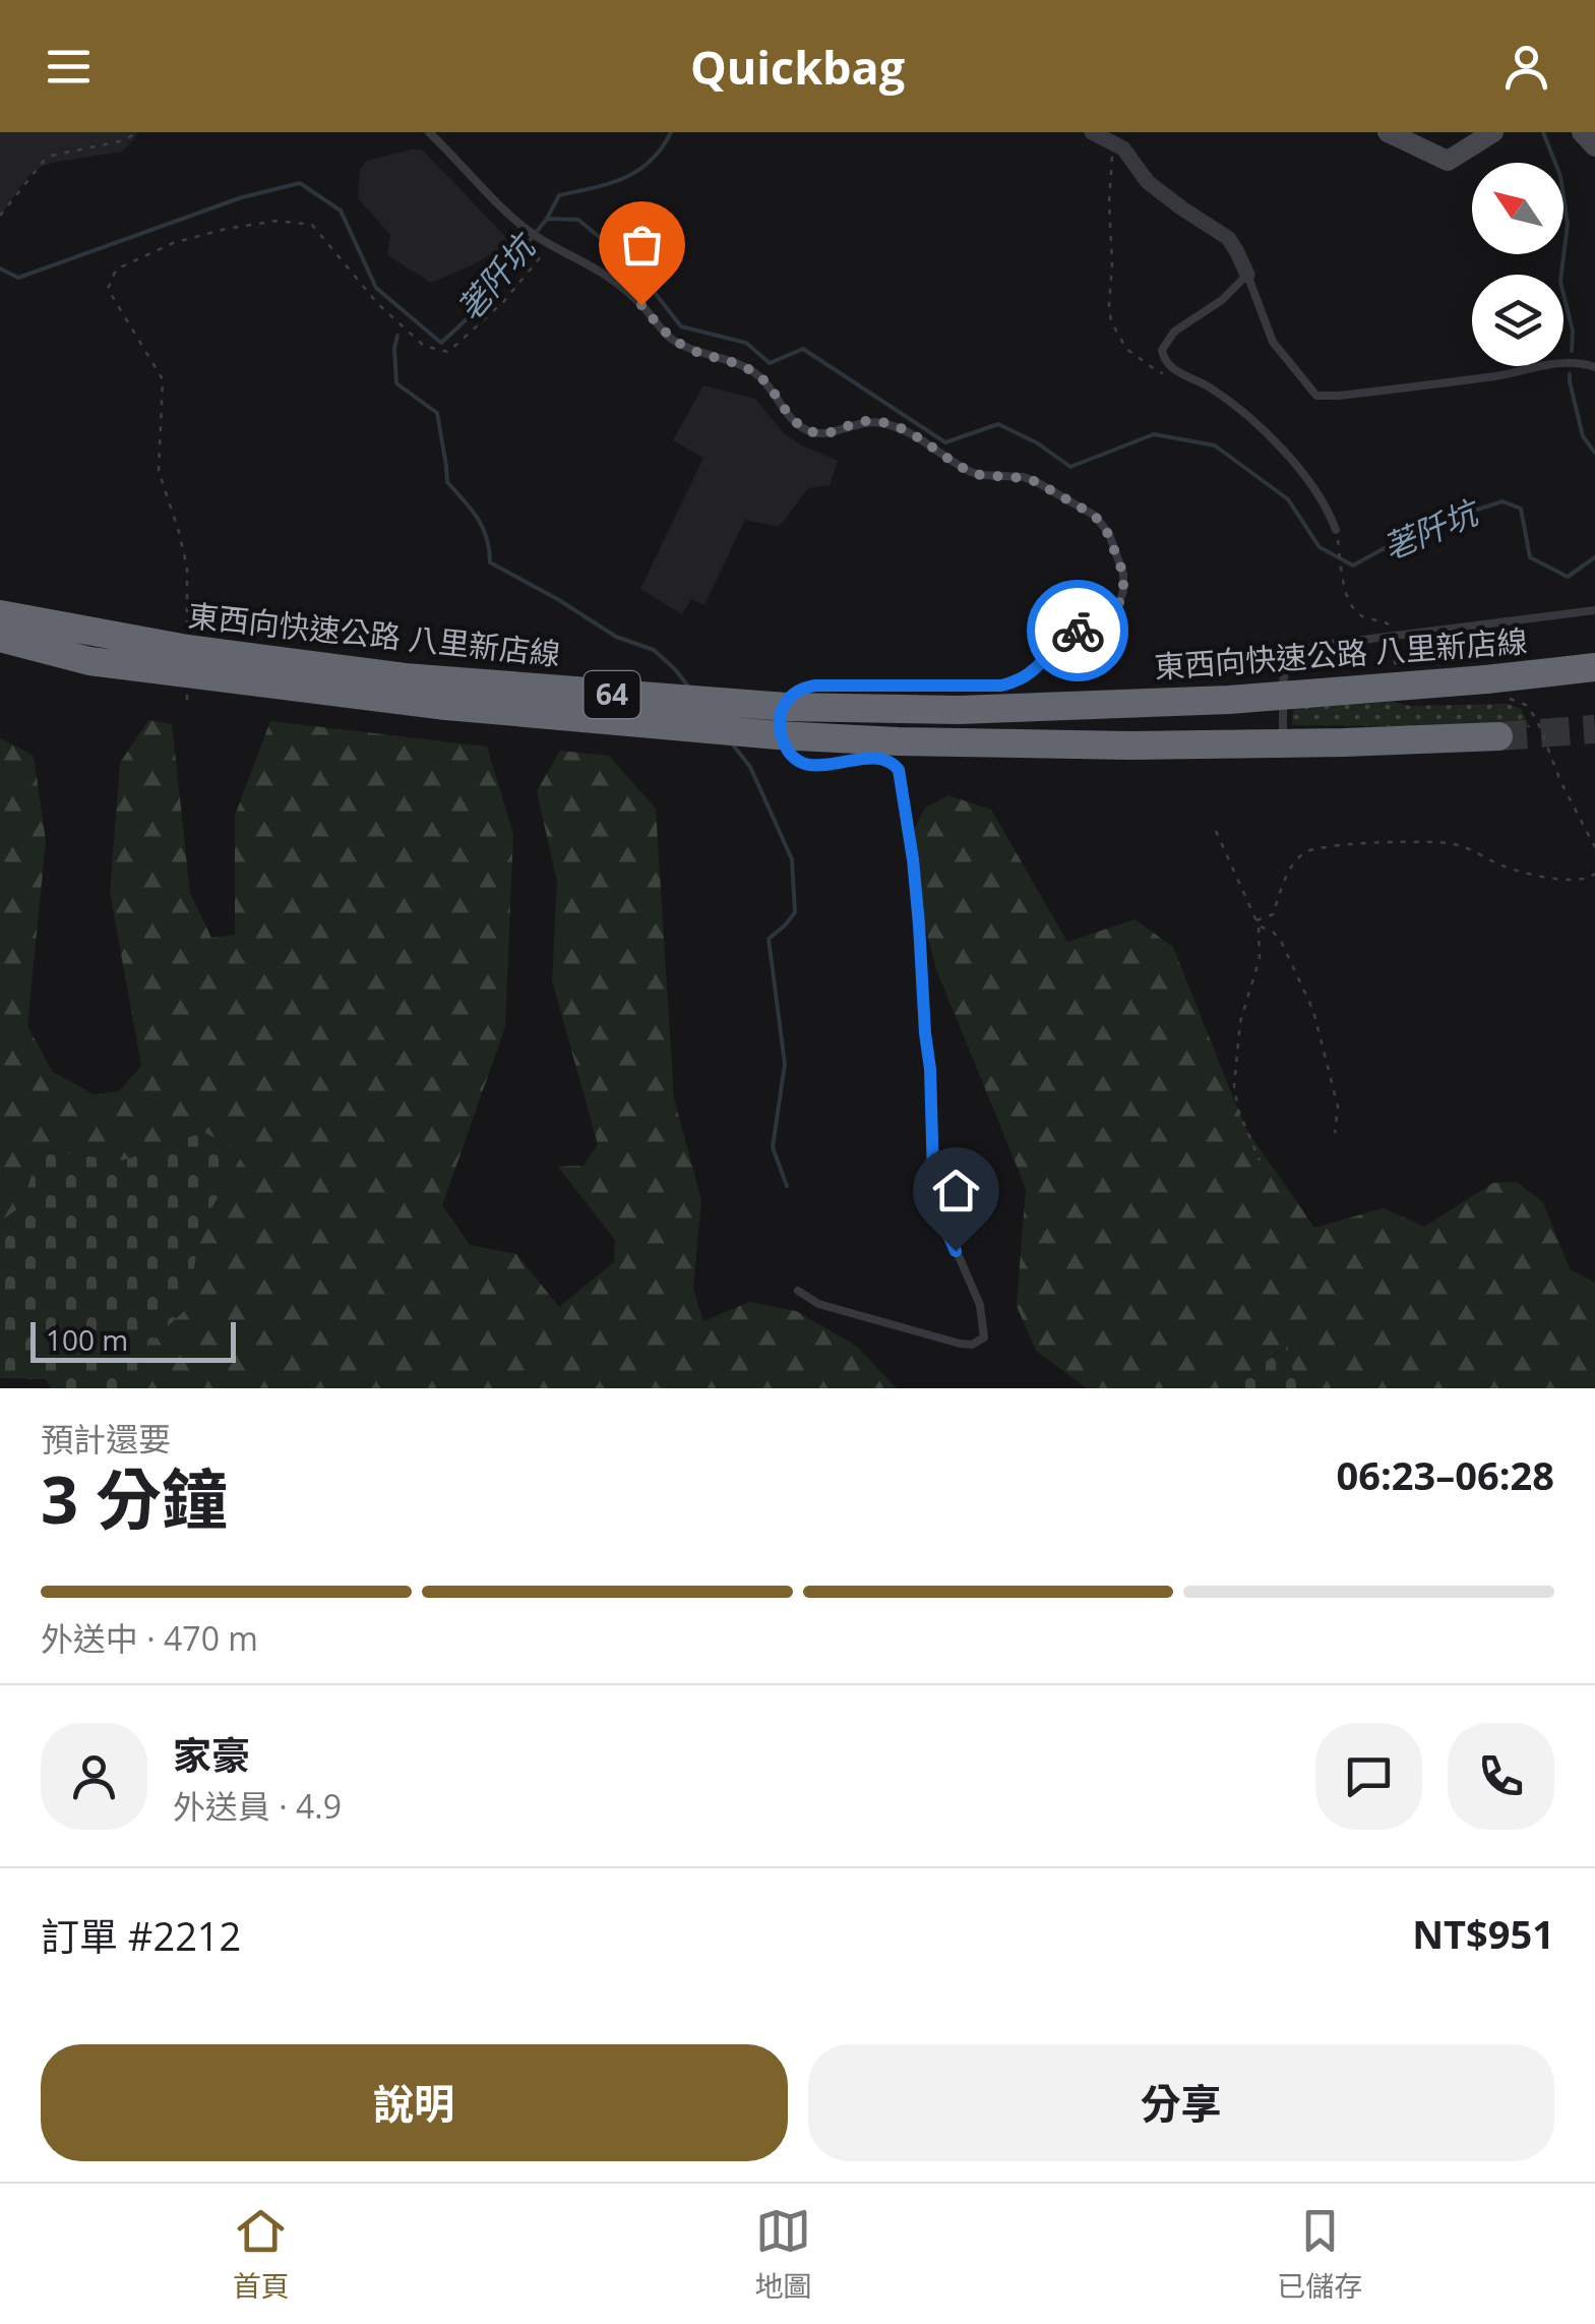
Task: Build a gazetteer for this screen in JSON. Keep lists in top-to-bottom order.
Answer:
{
  "streets": {
    "highway": ["東西向快速公路 八里新店線", "64"]
  },
  "water": ["荖阡坑"],
  "scale_bar": "100 m",
  "north": "top left",
  "page": {
    "header": "Quickbag",
    "scale": "100 m",
    "heading": ["3 分鐘", "預計還要", "06:23–06:28"],
    "panel": [
      "家豪",
      "外送員 · 4.9",
      "訂單 #2212",
      "NT$951"
    ],
    "bar": "外送中 · 470 m",
    "buttons": ["說明", "分享"],
    "tabs": ["首頁", "地圖", "已儲存"]
  }
}
